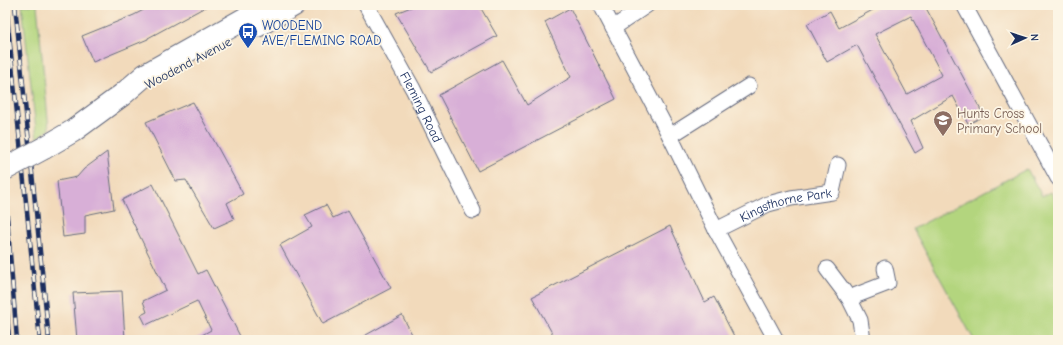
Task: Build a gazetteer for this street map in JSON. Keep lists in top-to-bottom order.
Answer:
{
  "streets": {
    "street": ["Woodend Avenue", "Fleming Road", "Kingsthorne Park"]
  },
  "places": {
    "bus stop": ["WOODEND AVE/FLEMING ROAD"],
    "school or university": ["Hunts Cross Primary School"]
  },
  "north": "right"
}
